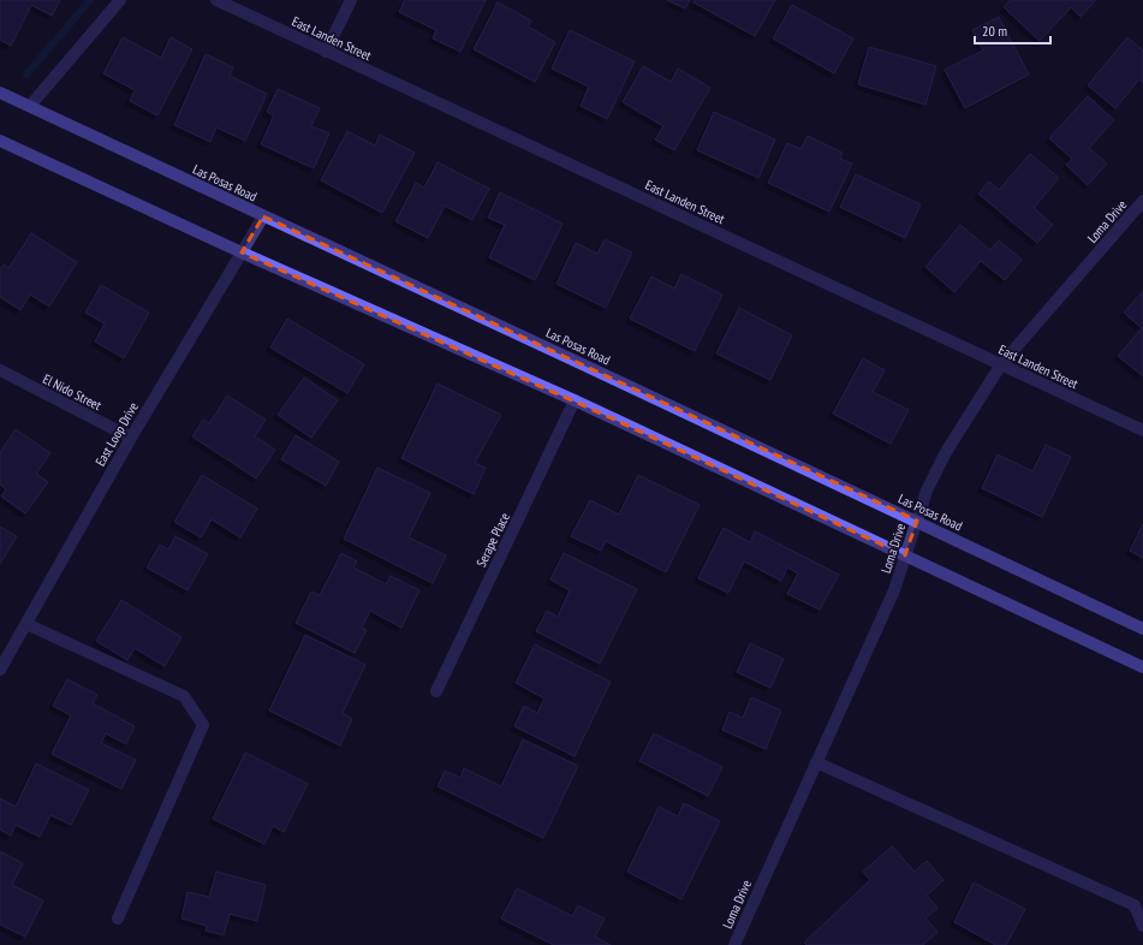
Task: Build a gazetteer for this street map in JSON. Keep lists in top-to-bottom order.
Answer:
{
  "streets": {
    "main road": ["Las Posas Road"],
    "street": [
      "East Landen Street",
      "Loma Drive",
      "El Nido Street",
      "East Loop Drive",
      "Serape Place"
    ]
  },
  "crossings": [
    ["East Landen Street", "Loma Drive"],
    ["Las Posas Road", "Loma Drive"],
    ["Las Posas Road", "East Loop Drive"],
    ["El Nido Street", "East Loop Drive"]
  ],
  "scale_bar": "20 m"
}
